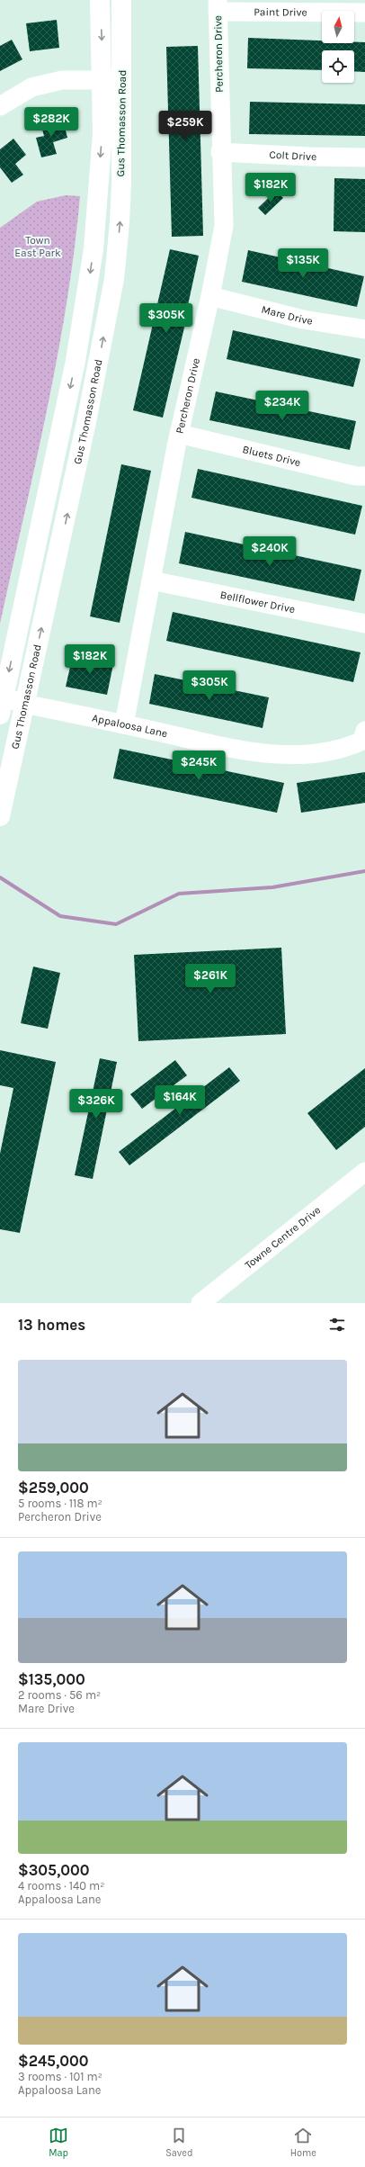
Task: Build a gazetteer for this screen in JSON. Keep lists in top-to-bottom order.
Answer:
{
  "streets": {
    "main road": ["Gus Thomasson Road"],
    "street": [
      "Paint Drive",
      "Percheron Drive",
      "Colt Drive",
      "Mare Drive",
      "Bluets Drive",
      "Bellflower Drive",
      "Appaloosa Lane",
      "Towne Centre Drive"
    ]
  },
  "crossings": [
    ["Paint Drive", "Percheron Drive"],
    ["Percheron Drive", "Colt Drive"],
    ["Percheron Drive", "Mare Drive"],
    ["Percheron Drive", "Bluets Drive"],
    ["Percheron Drive", "Bellflower Drive"],
    ["Percheron Drive", "Appaloosa Lane"],
    ["Gus Thomasson Road", "Appaloosa Lane"]
  ],
  "parks": ["Town East Park"],
  "north": "top",
  "page": {
    "price": [
      "$282K",
      "$259K",
      "$182K",
      "$135K",
      "$305K",
      "$234K",
      "$240K",
      "$182K",
      "$305K",
      "$245K",
      "$261K",
      "$164K",
      "$326K"
    ],
    "heading": "13 homes",
    "list": [
      {
        "name": "$259,000",
        "note": "5 rooms · 118 m² · Percheron Drive"
      },
      {
        "name": "$135,000",
        "note": "2 rooms · 56 m² · Mare Drive"
      },
      {
        "name": "$305,000",
        "note": "4 rooms · 140 m² · Appaloosa Lane"
      },
      {
        "name": "$245,000",
        "note": "3 rooms · 101 m² · Appaloosa Lane"
      }
    ],
    "tabs": ["Map", "Saved", "Home"]
  }
}
